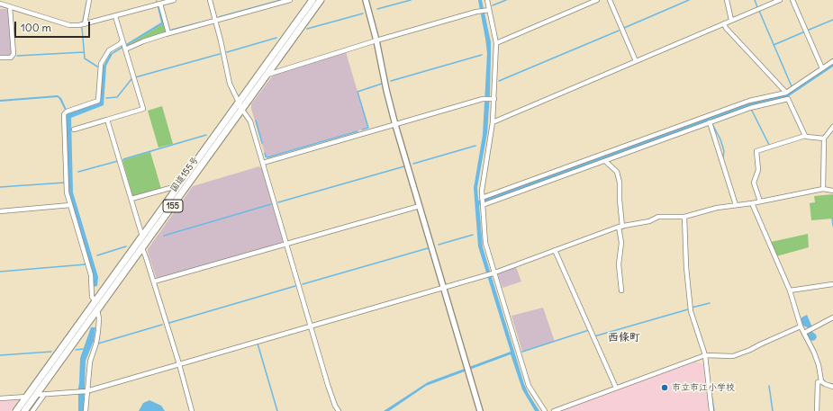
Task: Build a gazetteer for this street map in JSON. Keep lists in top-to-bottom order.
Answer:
{
  "streets": {
    "highway": ["国道155号", "155"]
  },
  "districts": ["西條町"],
  "places": ["市立市江小学校"],
  "scale_bar": "100 m"
}
